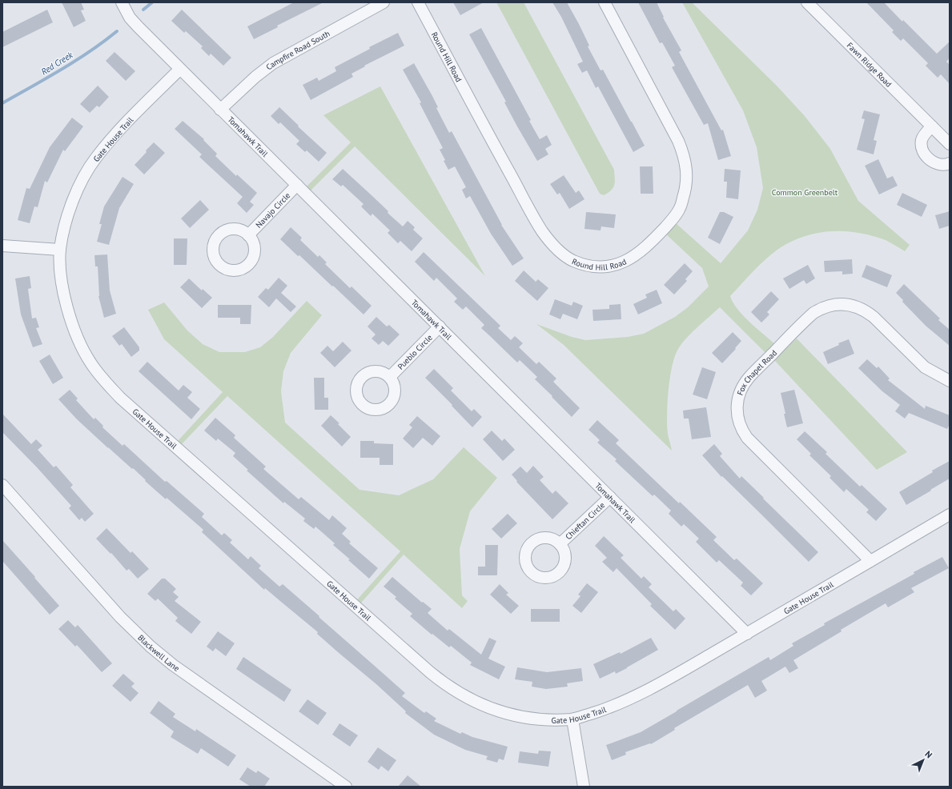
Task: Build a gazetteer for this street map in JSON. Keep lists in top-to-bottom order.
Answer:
{
  "streets": {
    "street": [
      "Campfire Road South",
      "Round Hill Road",
      "Fawn Ridge Road",
      "Tomahawk Trail",
      "Gate House Trail",
      "Navajo Circle",
      "Pueblo Circle",
      "Fox Chapel Road",
      "Chieftan Circle",
      "Blackwell Lane"
    ]
  },
  "crossings": [
    ["Campfire Road South", "Tomahawk Trail"],
    ["Tomahawk Trail", "Gate House Trail"],
    ["Tomahawk Trail", "Navajo Circle"],
    ["Tomahawk Trail", "Pueblo Circle"],
    ["Tomahawk Trail", "Chieftan Circle"],
    ["Gate House Trail", "Fox Chapel Road"]
  ],
  "water": ["Red Creek"],
  "parks": ["Common Greenbelt"],
  "north": "top right"
}
